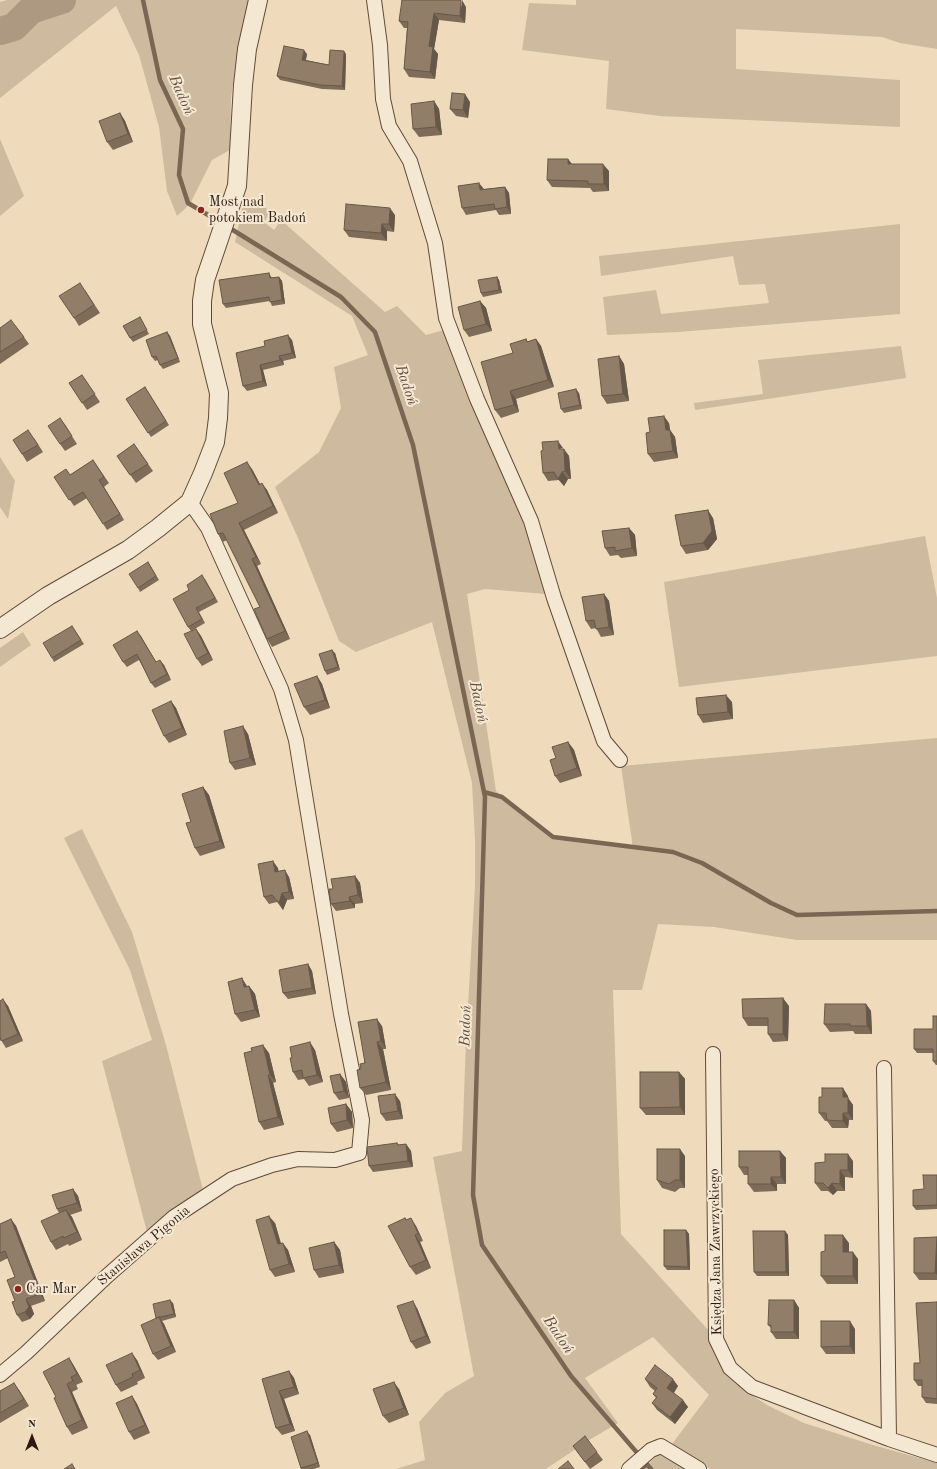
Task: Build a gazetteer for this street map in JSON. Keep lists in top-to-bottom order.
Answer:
{
  "streets": {
    "street": ["Stanisława Pigonia", "Księdza Jana Zawrzyckiego"]
  },
  "water": ["Badoń"],
  "places": ["Most nad potokiem Badoń", "Car Mar"],
  "north": "top"
}
